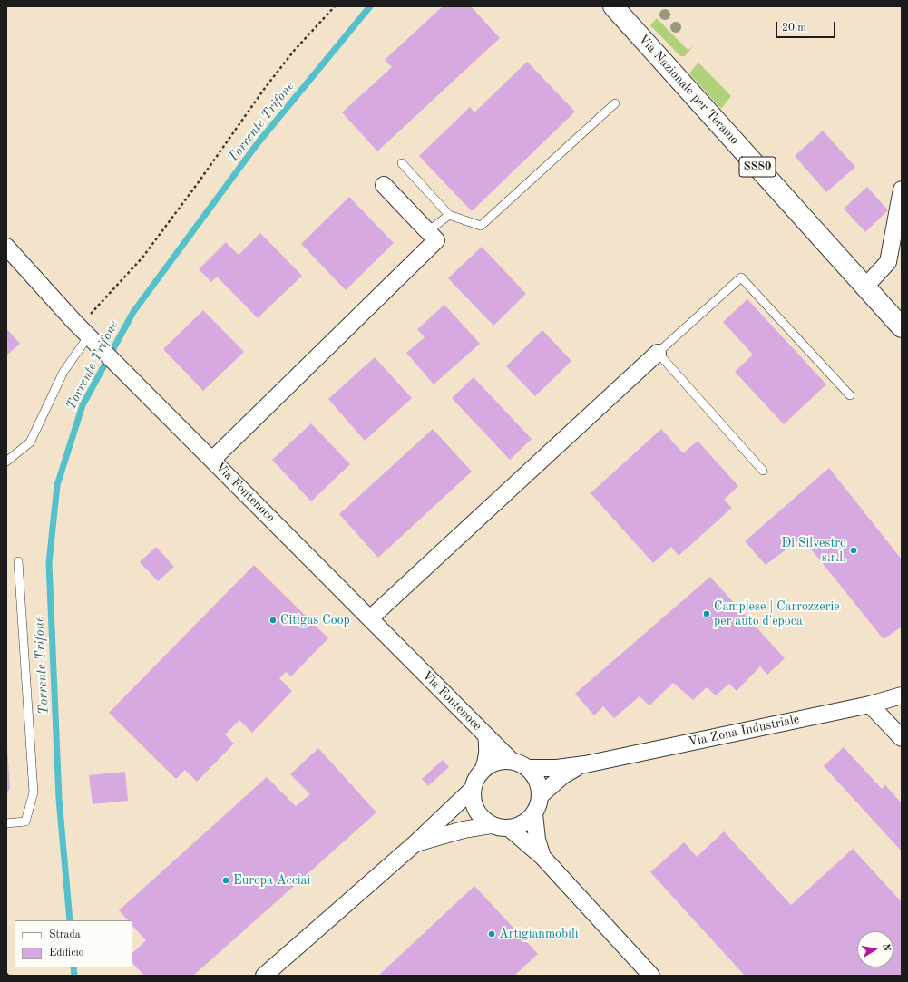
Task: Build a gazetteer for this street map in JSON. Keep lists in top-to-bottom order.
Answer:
{
  "streets": {
    "main road": ["Via Nazionale per Teramo", "SS80"],
    "street": ["Via Fontenoce", "Via Zona Industriale"]
  },
  "crossings": [
    ["Via Fontenoce", "Via Zona Industriale"]
  ],
  "water": ["Torrente Trifone"],
  "places": [
    "Di Silvestro s.r.l.",
    "Camplese | Carrozzerie per auto d'epoca",
    "Citigas Coop",
    "Europa Acciai",
    "Artigianmobili"
  ],
  "legend": ["Strada", "Edificio"],
  "scale_bar": "20 m",
  "north": "right"
}
